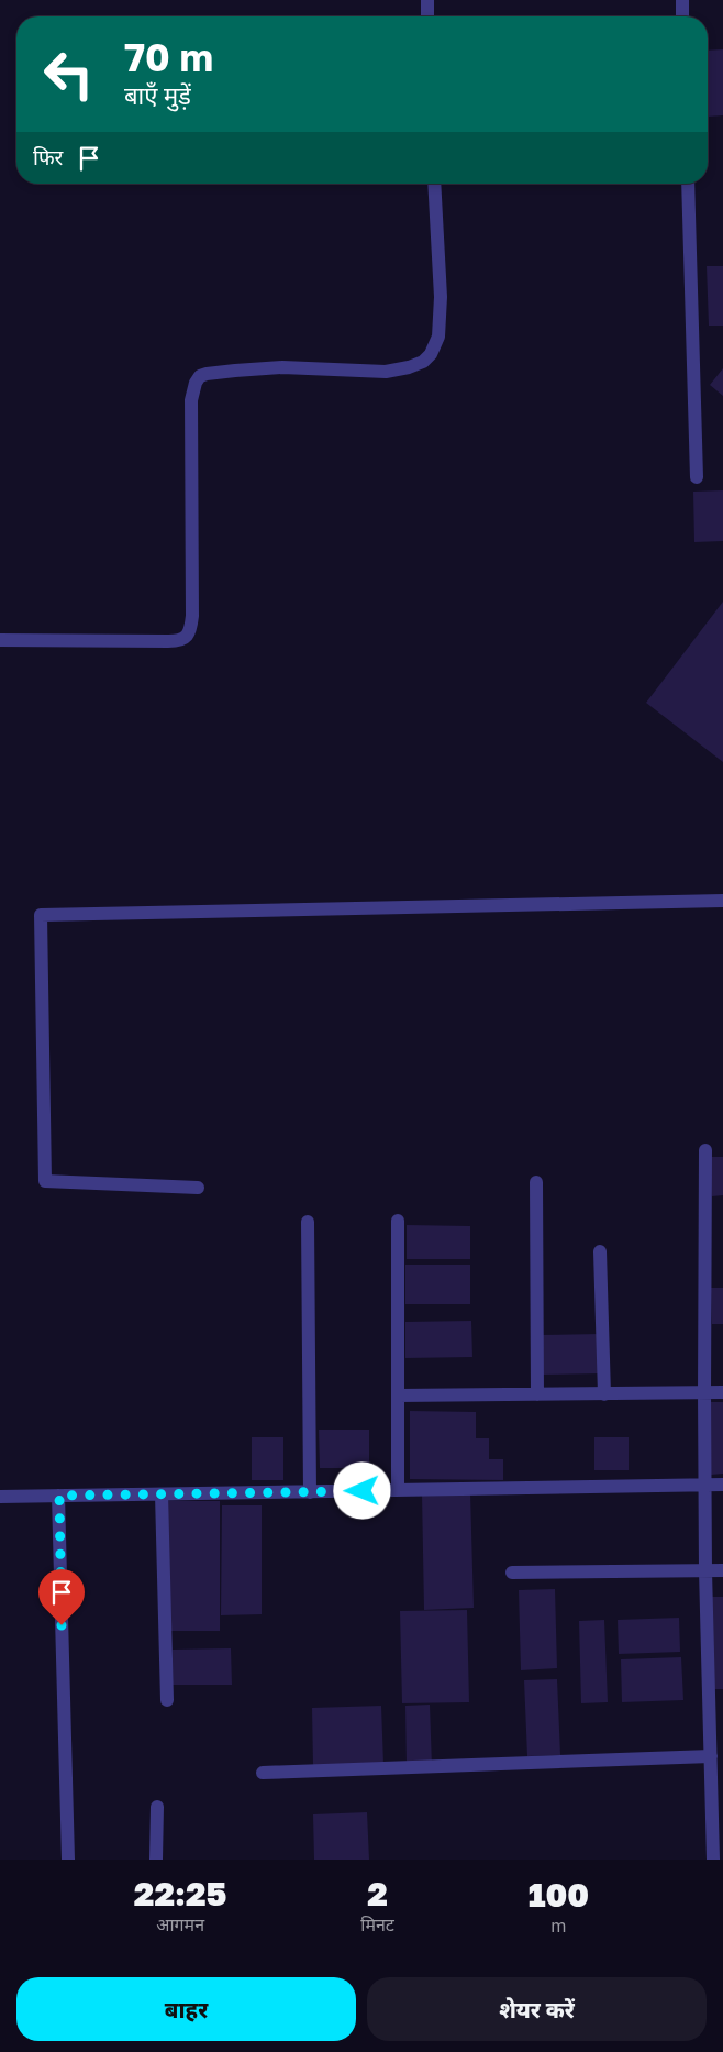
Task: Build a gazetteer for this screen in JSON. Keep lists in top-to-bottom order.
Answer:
{
  "page": {
    "turn": ["70 m", "बाएँ मुड़ें"],
    "then": "फिर",
    "eta": [
      "22:25",
      "आगमन",
      "2",
      "मिनट",
      "100",
      "m"
    ],
    "buttons": ["बाहर", "शेयर करें"]
  }
}
